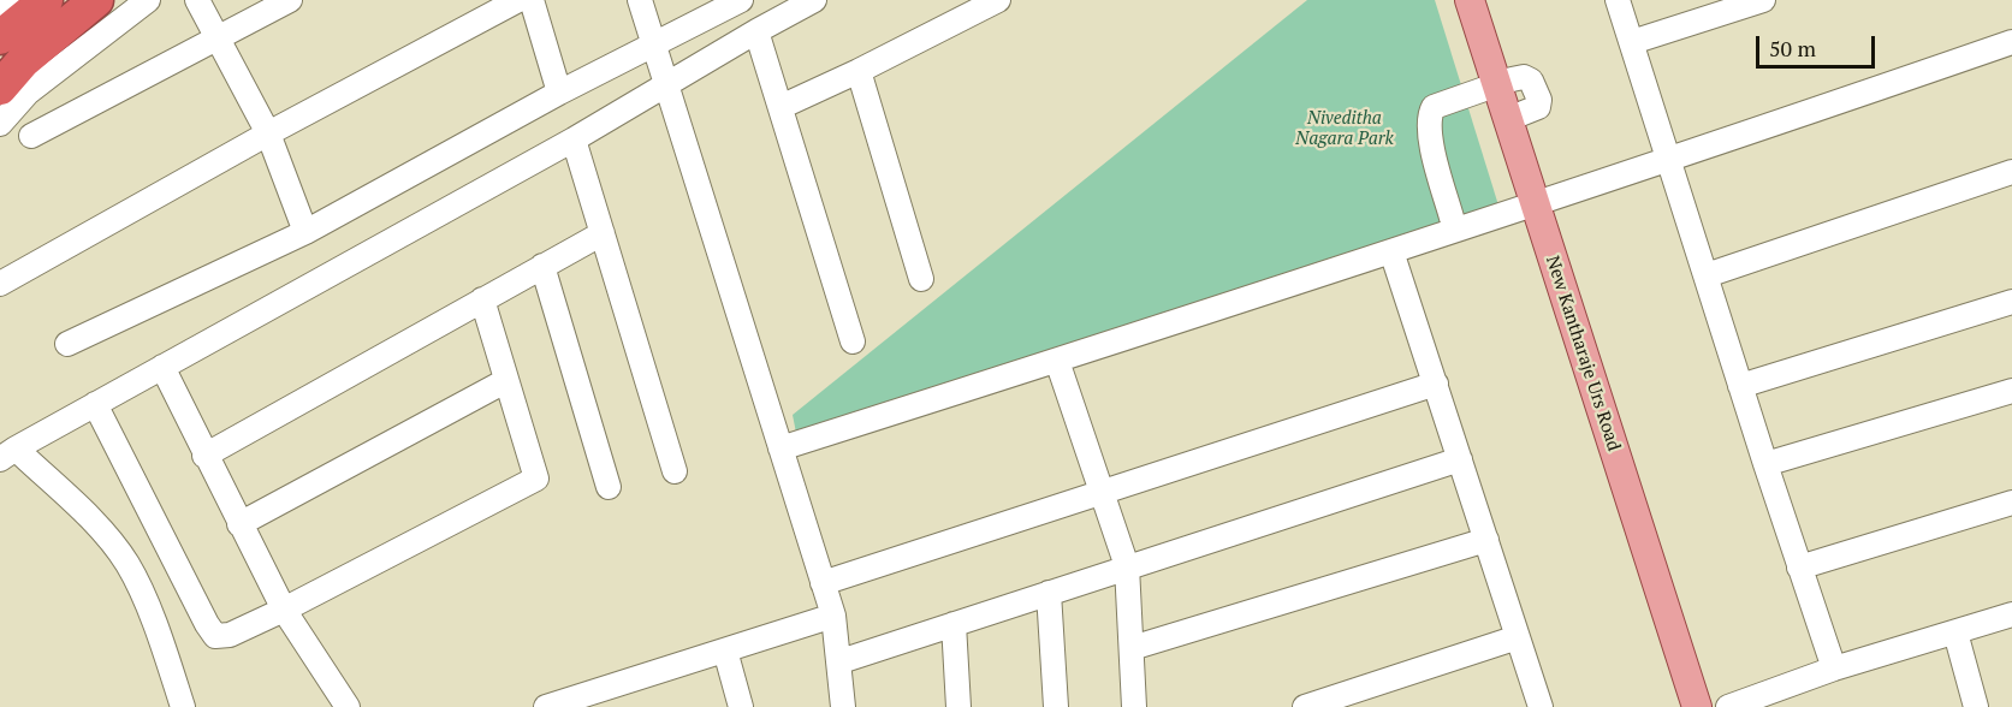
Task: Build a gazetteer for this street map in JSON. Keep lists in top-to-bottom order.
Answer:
{
  "streets": {
    "main road": ["New Kantharaje Urs Road"]
  },
  "parks": ["Niveditha Nagara Park"],
  "scale_bar": "50 m"
}
